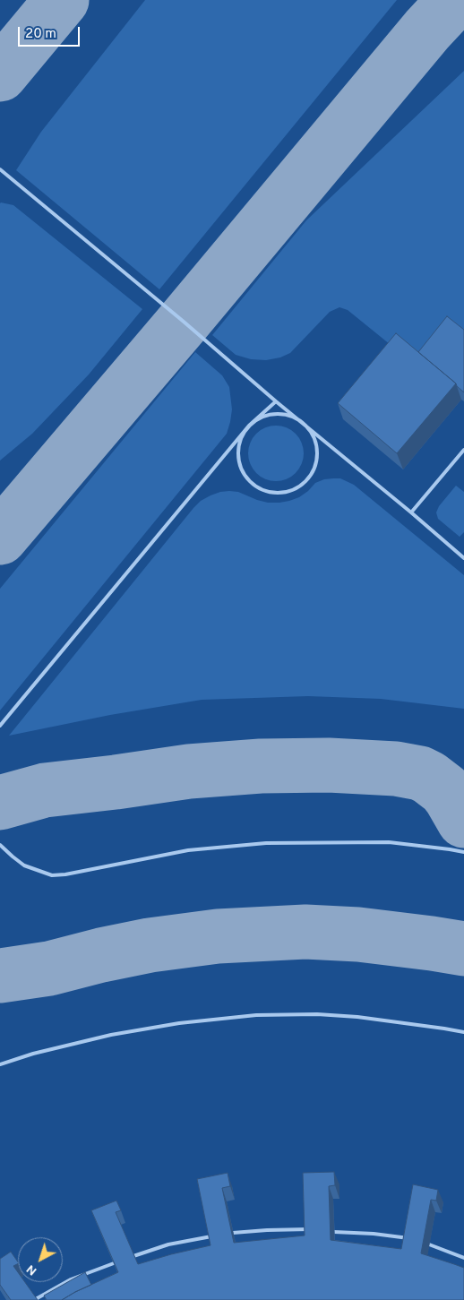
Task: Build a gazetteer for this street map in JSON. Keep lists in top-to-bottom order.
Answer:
{
  "scale_bar": "20 m",
  "north": "bottom left"
}
